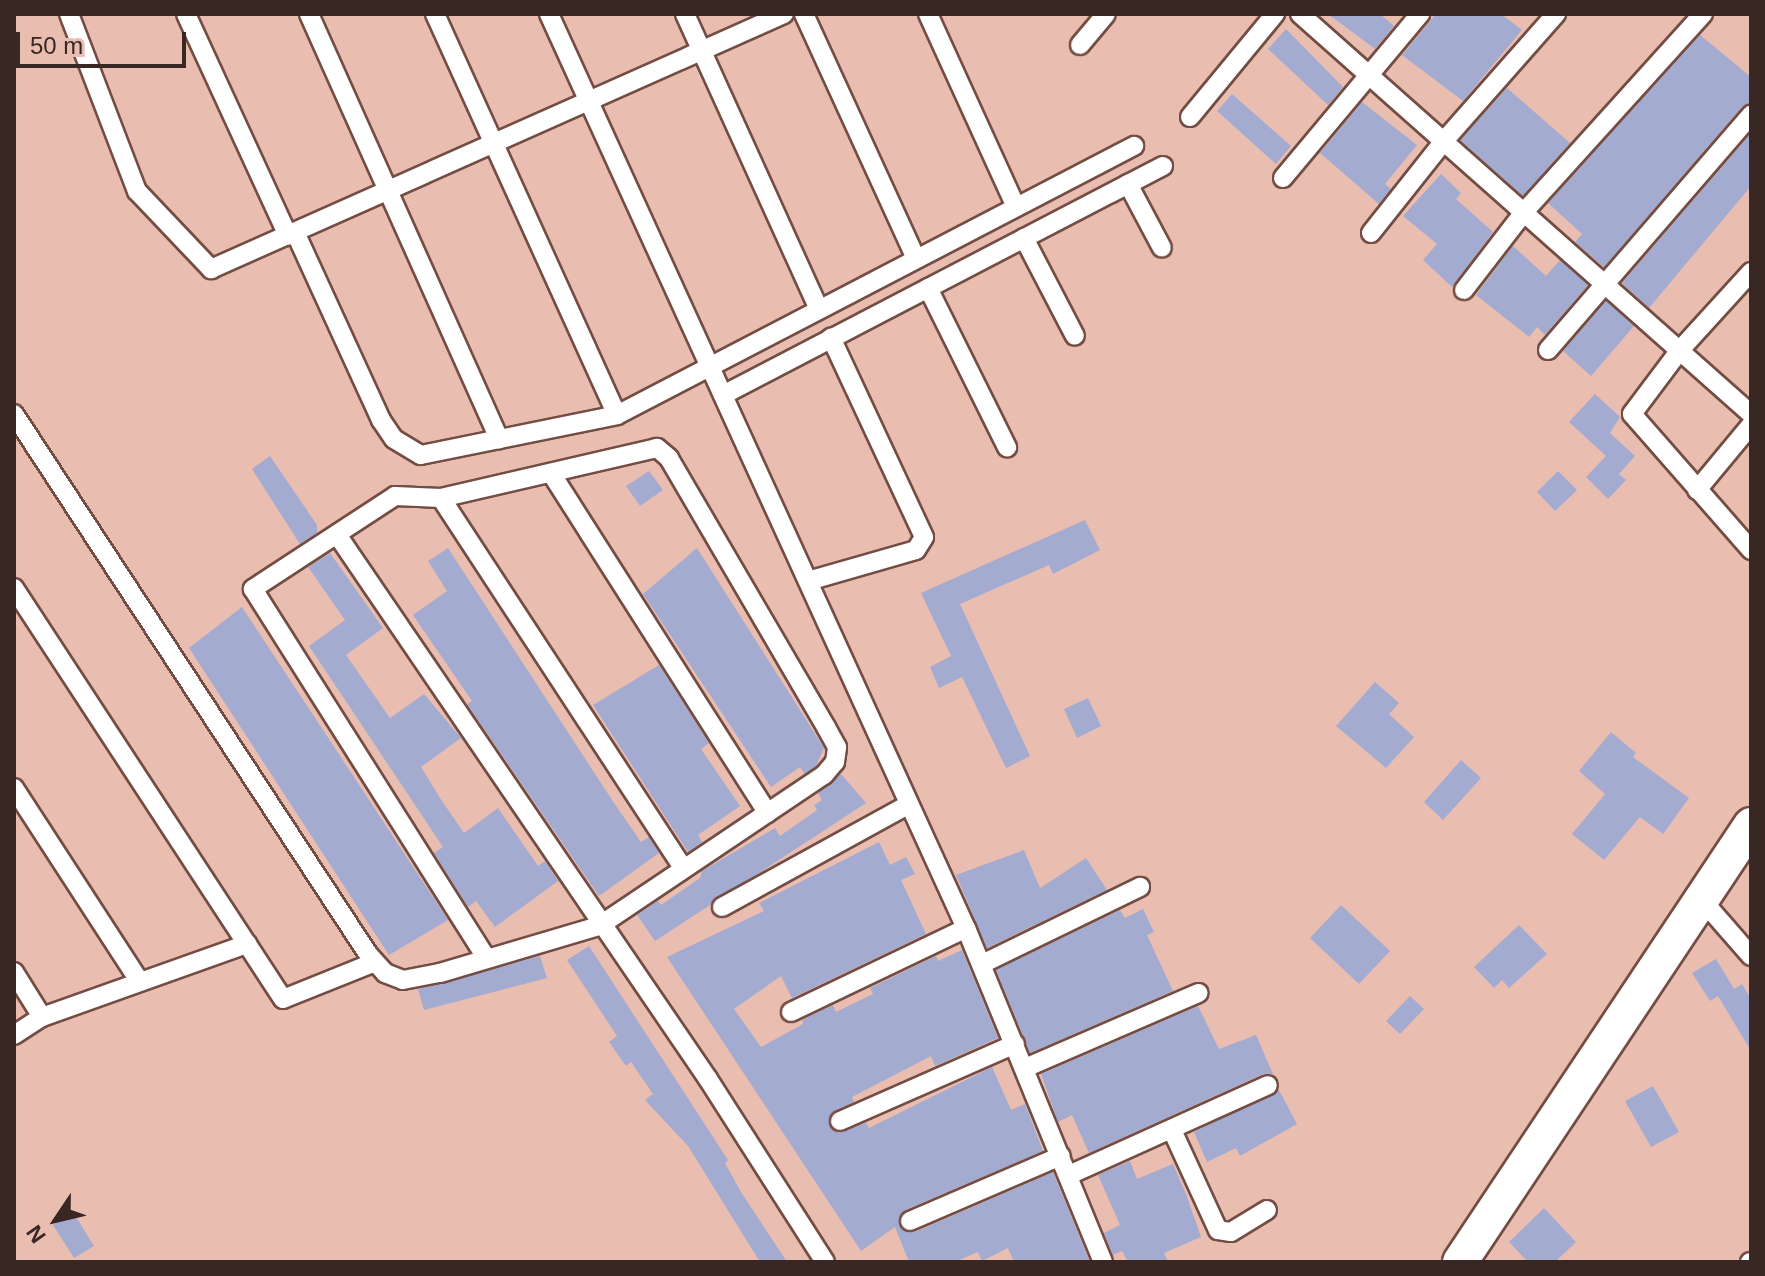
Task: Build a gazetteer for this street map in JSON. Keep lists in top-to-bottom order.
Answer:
{
  "scale_bar": "50 m",
  "north": "bottom left"
}
